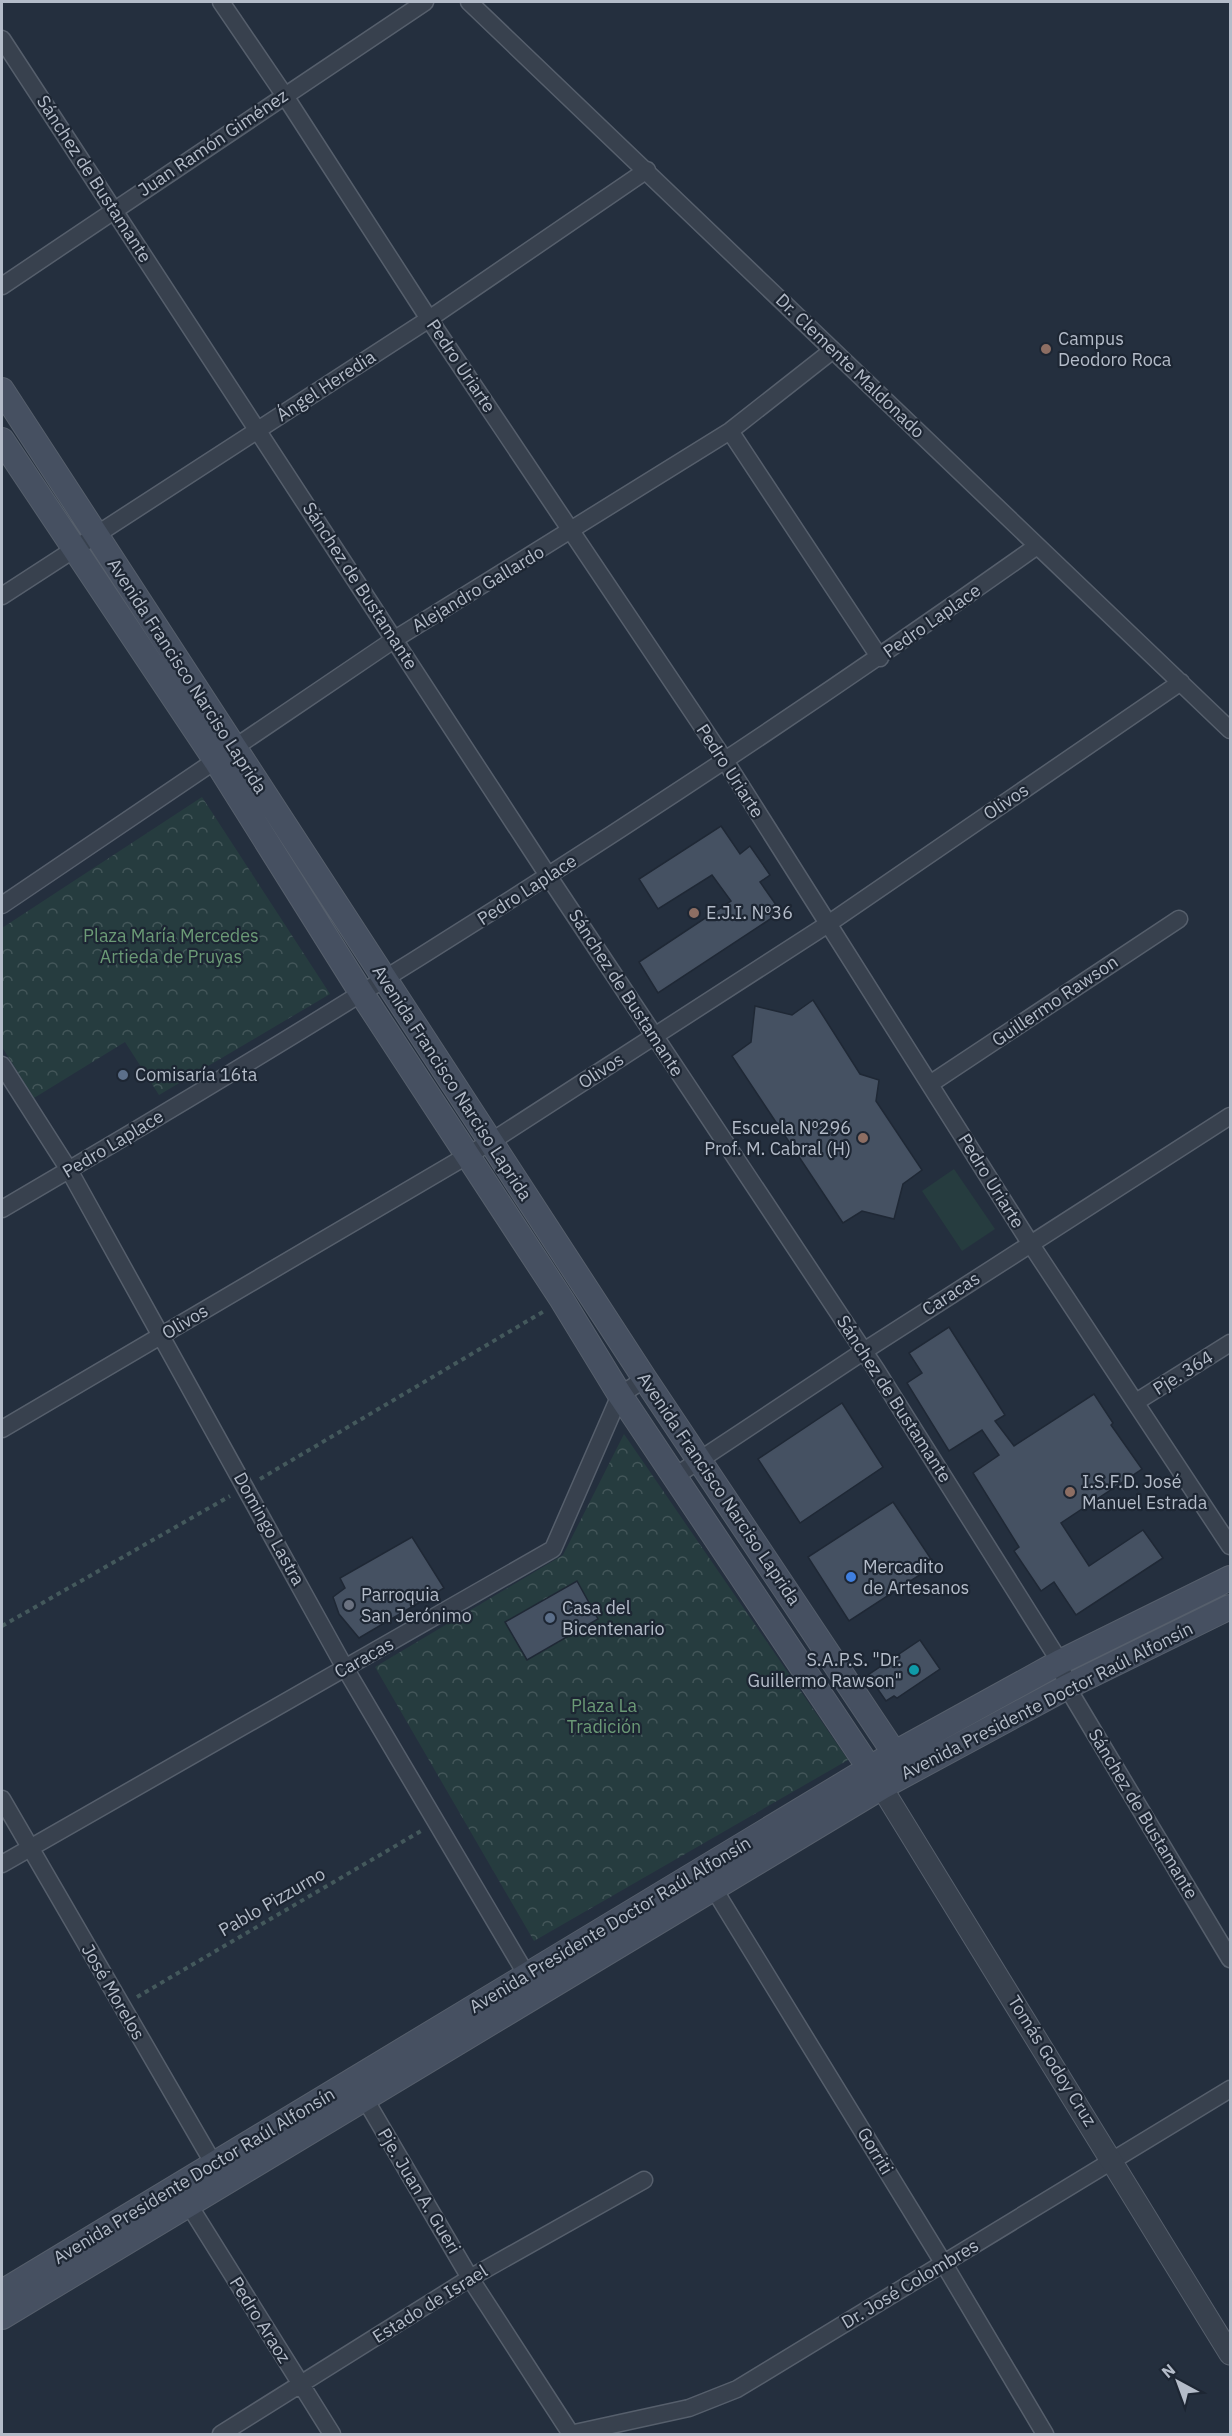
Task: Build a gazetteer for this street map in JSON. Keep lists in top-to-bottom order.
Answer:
{
  "streets": {
    "main road": ["Avenida Francisco Narciso Laprida", "Avenida Presidente Doctor Raúl Alfonsín"],
    "street": [
      "Juan Ramón Giménez",
      "Sánchez de Bustamante",
      "Pedro Uriarte",
      "Dr. Clemente Maldonado",
      "Ángel Heredia",
      "Alejandro Gallardo",
      "Pedro Laplace",
      "Olivos",
      "Guillermo Rawson",
      "Caracas",
      "Pje. 364",
      "Domingo Lastra",
      "José Morelos",
      "Tomás Godoy Cruz",
      "Gorriti",
      "Pje. Juan A. Gueri",
      "Dr. José Colombres",
      "Estado de Israel",
      "Pedro Araoz"
    ],
    "path": ["Pablo Pizzurno"]
  },
  "crossings": [
    ["Juan Ramón Giménez", "Sánchez de Bustamante"],
    ["Juan Ramón Giménez", "Pedro Uriarte"],
    ["Sánchez de Bustamante", "Ángel Heredia"],
    ["Sánchez de Bustamante", "Alejandro Gallardo"],
    ["Sánchez de Bustamante", "Pedro Laplace"],
    ["Sánchez de Bustamante", "Olivos"],
    ["Sánchez de Bustamante", "Caracas"],
    ["Sánchez de Bustamante", "Avenida Presidente Doctor Raúl Alfonsín"],
    ["Pedro Uriarte", "Ángel Heredia"],
    ["Pedro Uriarte", "Alejandro Gallardo"],
    ["Pedro Uriarte", "Pedro Laplace"],
    ["Pedro Uriarte", "Olivos"],
    ["Pedro Uriarte", "Guillermo Rawson"],
    ["Pedro Uriarte", "Caracas"],
    ["Pedro Uriarte", "Pje. 364"],
    ["Dr. Clemente Maldonado", "Ángel Heredia"],
    ["Dr. Clemente Maldonado", "Alejandro Gallardo"],
    ["Dr. Clemente Maldonado", "Pedro Laplace"],
    ["Dr. Clemente Maldonado", "Olivos"],
    ["Ángel Heredia", "Avenida Francisco Narciso Laprida"],
    ["Alejandro Gallardo", "Avenida Francisco Narciso Laprida"],
    ["Pedro Laplace", "Avenida Francisco Narciso Laprida"],
    ["Pedro Laplace", "Domingo Lastra"],
    ["Avenida Francisco Narciso Laprida", "Olivos"],
    ["Avenida Francisco Narciso Laprida", "Caracas"],
    ["Avenida Francisco Narciso Laprida", "Avenida Presidente Doctor Raúl Alfonsín"],
    ["Avenida Francisco Narciso Laprida", "Tomás Godoy Cruz"],
    ["Olivos", "Domingo Lastra"],
    ["Caracas", "Domingo Lastra"],
    ["Caracas", "José Morelos"],
    ["Domingo Lastra", "Avenida Presidente Doctor Raúl Alfonsín"],
    ["Domingo Lastra", "Pablo Pizzurno"],
    ["Avenida Presidente Doctor Raúl Alfonsín", "José Morelos"],
    ["Avenida Presidente Doctor Raúl Alfonsín", "Tomás Godoy Cruz"],
    ["Avenida Presidente Doctor Raúl Alfonsín", "Gorriti"],
    ["Avenida Presidente Doctor Raúl Alfonsín", "Pje. Juan A. Gueri"],
    ["Avenida Presidente Doctor Raúl Alfonsín", "Pedro Araoz"],
    ["Pablo Pizzurno", "José Morelos"],
    ["Tomás Godoy Cruz", "Dr. José Colombres"],
    ["Gorriti", "Dr. José Colombres"],
    ["Pje. Juan A. Gueri", "Dr. José Colombres"],
    ["Pje. Juan A. Gueri", "Estado de Israel"],
    ["Estado de Israel", "Pedro Araoz"]
  ],
  "parks": ["Plaza María Mercedes Artieda de Pruyas", "Plaza La Tradición"],
  "places": [
    "Campus Deodoro Roca",
    "E.J.I. Nº36",
    "Comisaría 16ta",
    "Escuela Nº296 Prof. M. Cabral (H)",
    "I.S.F.D. José Manuel Estrada",
    "Mercadito de Artesanos",
    "Parroquia San Jerónimo",
    "Casa del Bicentenario",
    "S.A.P.S. \"Dr. Guillermo Rawson\""
  ],
  "north": "top left"
}
